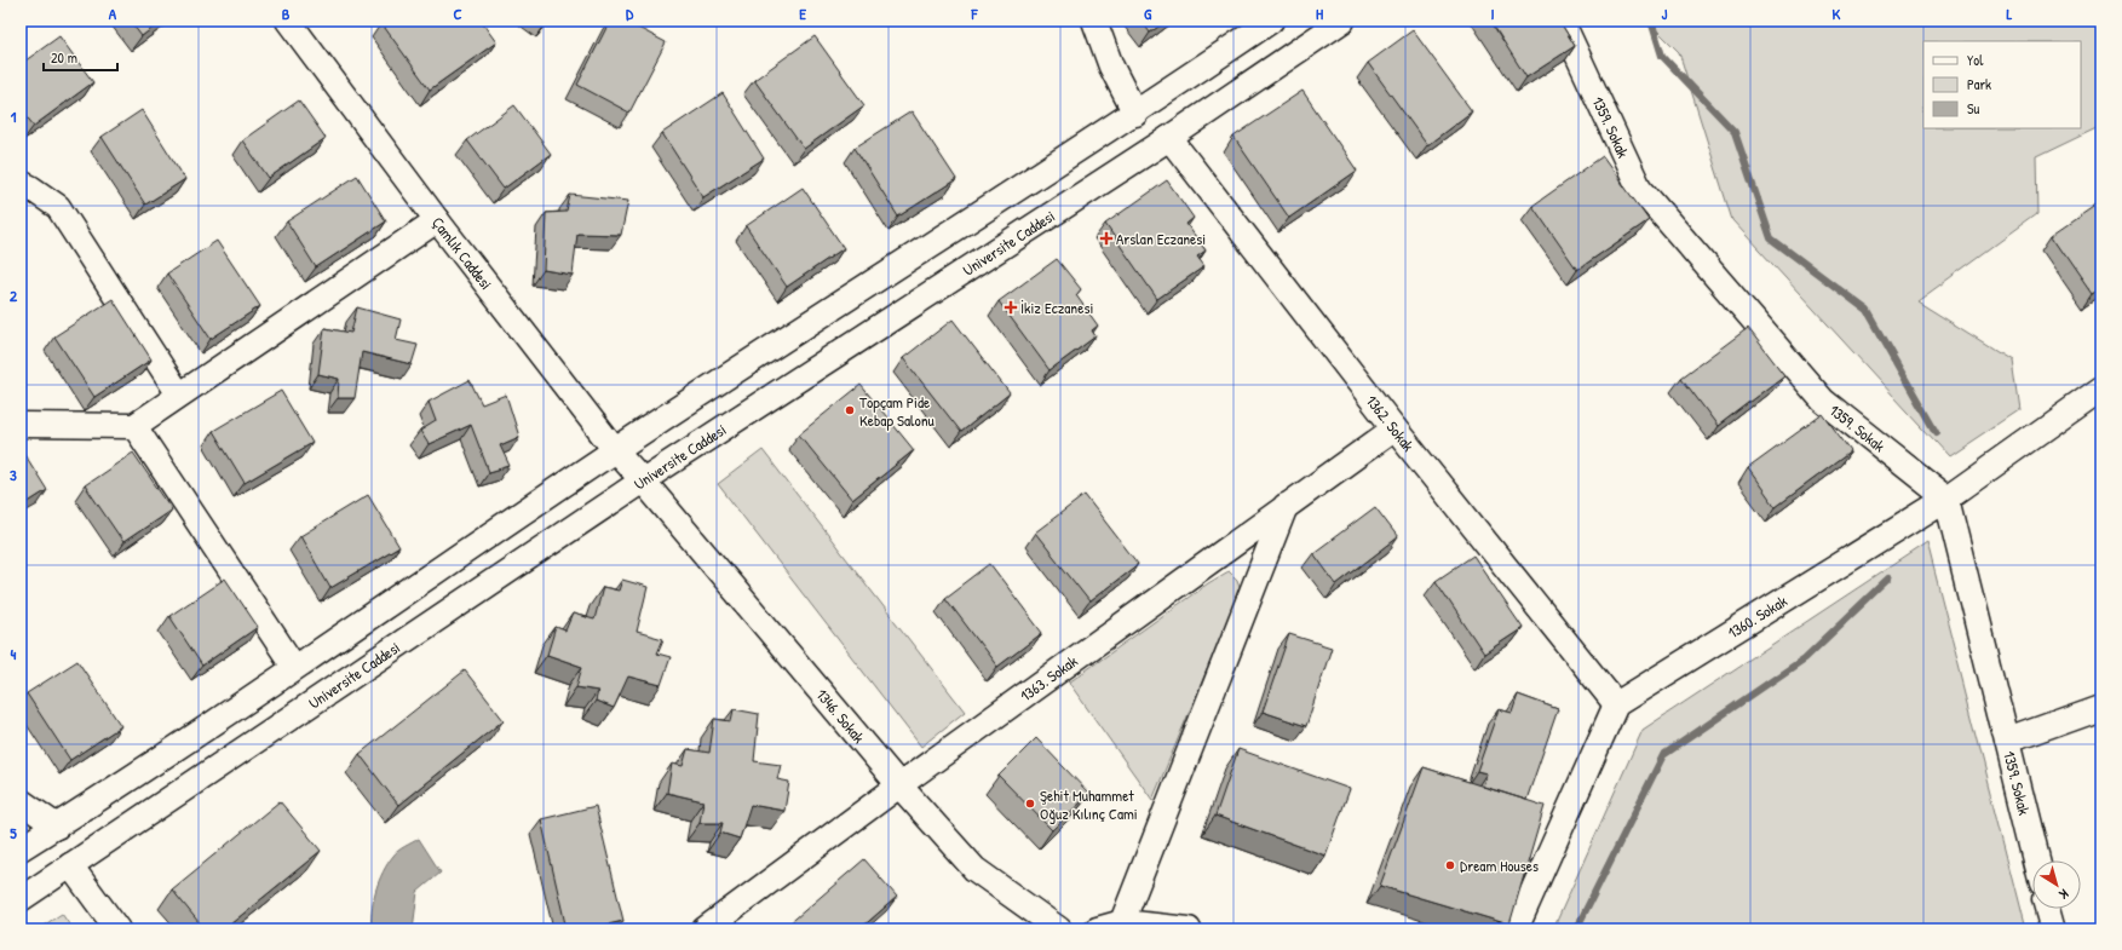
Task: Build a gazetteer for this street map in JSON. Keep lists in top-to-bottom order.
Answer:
{
  "streets": {
    "street": [
      "1359. Sokak",
      "Universite Caddesi",
      "Çamlık Caddesi",
      "1362. Sokak",
      "1360. Sokak",
      "1363. Sokak",
      "1346. Sokak"
    ]
  },
  "crossings": [
    ["1359. Sokak", "1360. Sokak"],
    ["Universite Caddesi", "Çamlık Caddesi"],
    ["Universite Caddesi", "1362. Sokak"],
    ["Universite Caddesi", "1346. Sokak"],
    ["Çamlık Caddesi", "1346. Sokak"],
    ["1362. Sokak", "1360. Sokak"],
    ["1362. Sokak", "1363. Sokak"],
    ["1363. Sokak", "1346. Sokak"]
  ],
  "places": {
    "health": ["Arslan Eczanesi", "İkiz Eczanesi"],
    "other": ["Topçam Pide Kebap Salonu", "Şehit Muhammet Oğuz Kılınç Cami", "Dream Houses"]
  },
  "legend": ["Yol", "Park", "Su"],
  "scale_bar": "20 m",
  "north": "bottom right",
  "grid": {
    "columns": [
      "A",
      "B",
      "C",
      "D",
      "E",
      "F",
      "G",
      "H",
      "I",
      "J",
      "K",
      "L"
    ],
    "rows": [
      "1",
      "2",
      "3",
      "4",
      "5"
    ]
  }
}
